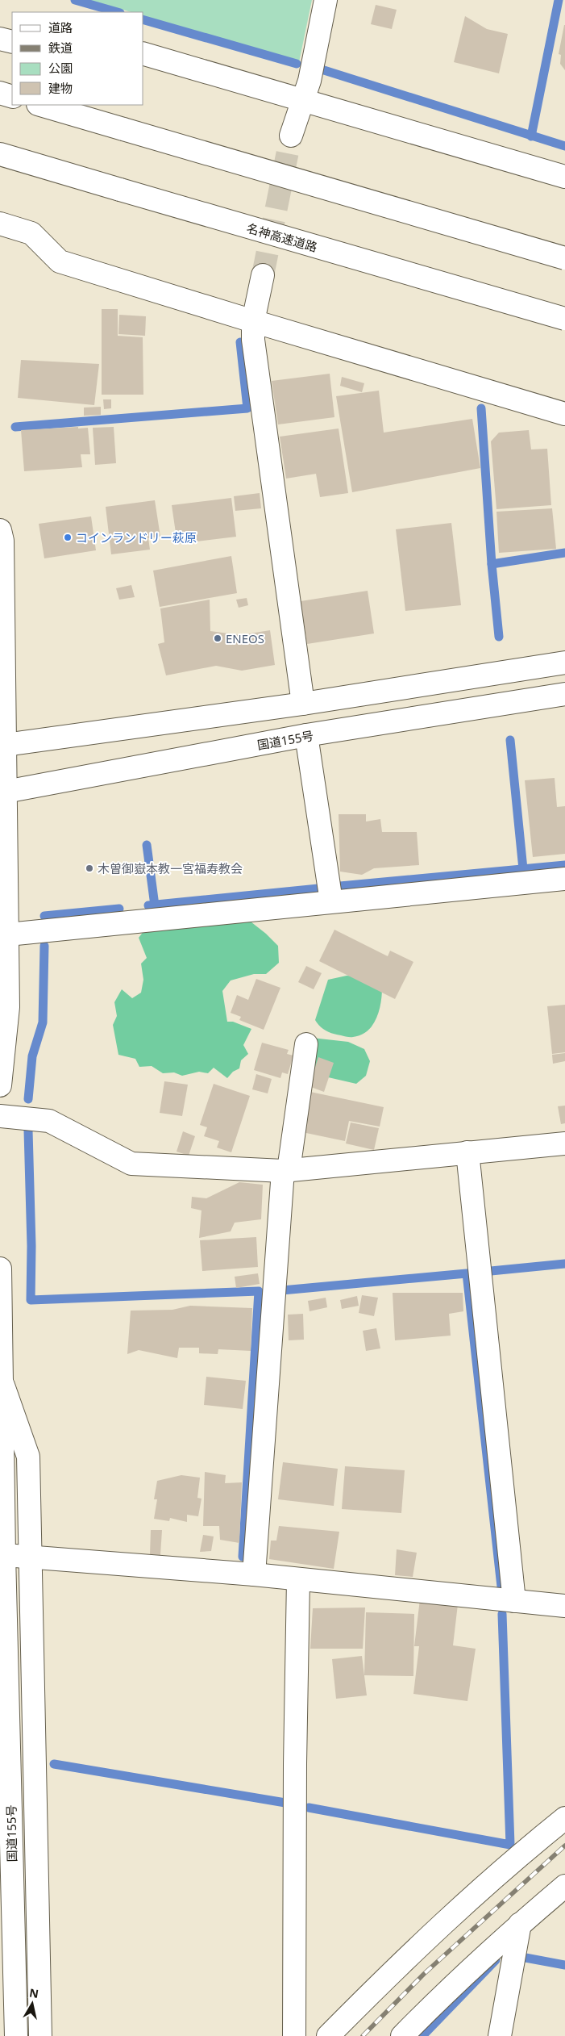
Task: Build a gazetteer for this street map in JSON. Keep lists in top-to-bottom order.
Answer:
{
  "streets": {
    "main road": ["名神高速道路", "国道155号"]
  },
  "places": ["コインランドリー萩原", "ENEOS", "木曽御嶽本教一宮福寿教会"],
  "legend": [
    "道路",
    "鉄道",
    "公園",
    "建物"
  ],
  "north": "top"
}
